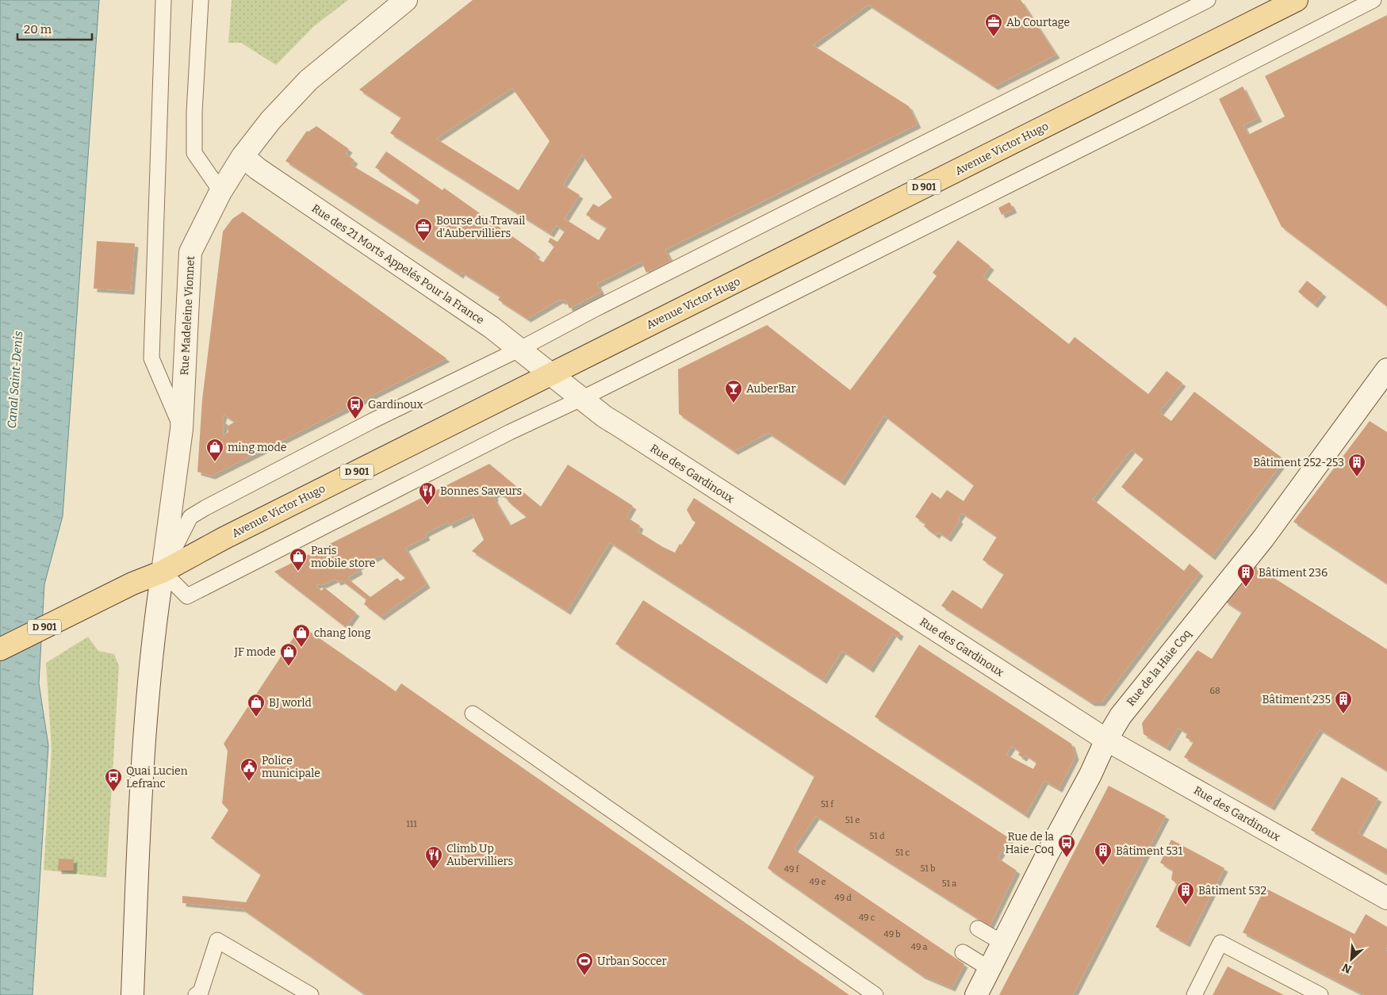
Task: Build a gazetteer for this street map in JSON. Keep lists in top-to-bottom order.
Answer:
{
  "streets": {
    "main road": ["Avenue Victor Hugo", "D 901"],
    "street": [
      "Rue des 21 Morts Appelés Pour la France",
      "Rue Madeleine Vionnet",
      "Rue des Gardinoux",
      "Rue de la Haie Coq"
    ]
  },
  "crossings": [
    ["Avenue Victor Hugo", "Rue des 21 Morts Appelés Pour la France"],
    ["Avenue Victor Hugo", "Rue Madeleine Vionnet"],
    ["Avenue Victor Hugo", "Rue des Gardinoux"],
    ["Rue des 21 Morts Appelés Pour la France", "Rue Madeleine Vionnet"],
    ["Rue des 21 Morts Appelés Pour la France", "Rue des Gardinoux"],
    ["Rue des Gardinoux", "Rue de la Haie Coq"]
  ],
  "water": ["Canal Saint-Denis"],
  "places": {
    "office": ["Ab Courtage", "Bourse du Travail d'Aubervilliers"],
    "bar": ["AuberBar"],
    "bus stop": ["Gardinoux", "Quai Lucien Lefranc", "Rue de la Haie-Coq"],
    "shop": [
      "ming mode",
      "Paris mobile store",
      "chang long",
      "JF mode",
      "BJ world"
    ],
    "building": [
      "Bâtiment 252-253",
      "Bâtiment 236",
      "Bâtiment 235",
      "Bâtiment 531",
      "Bâtiment 532"
    ],
    "restaurant": ["Bonnes Saveurs", "Climb Up Aubervilliers"],
    "public building": ["Police municipale"],
    "sports": ["Urban Soccer"]
  },
  "house_numbers": [
    "68",
    "51 f",
    "51 e",
    "111",
    "51 d",
    "51 c",
    "51 b",
    "49 f",
    "49 e",
    "51 a",
    "49 d",
    "49 c",
    "49 b",
    "49 a"
  ],
  "scale_bar": "20 m",
  "north": "bottom left"
}
